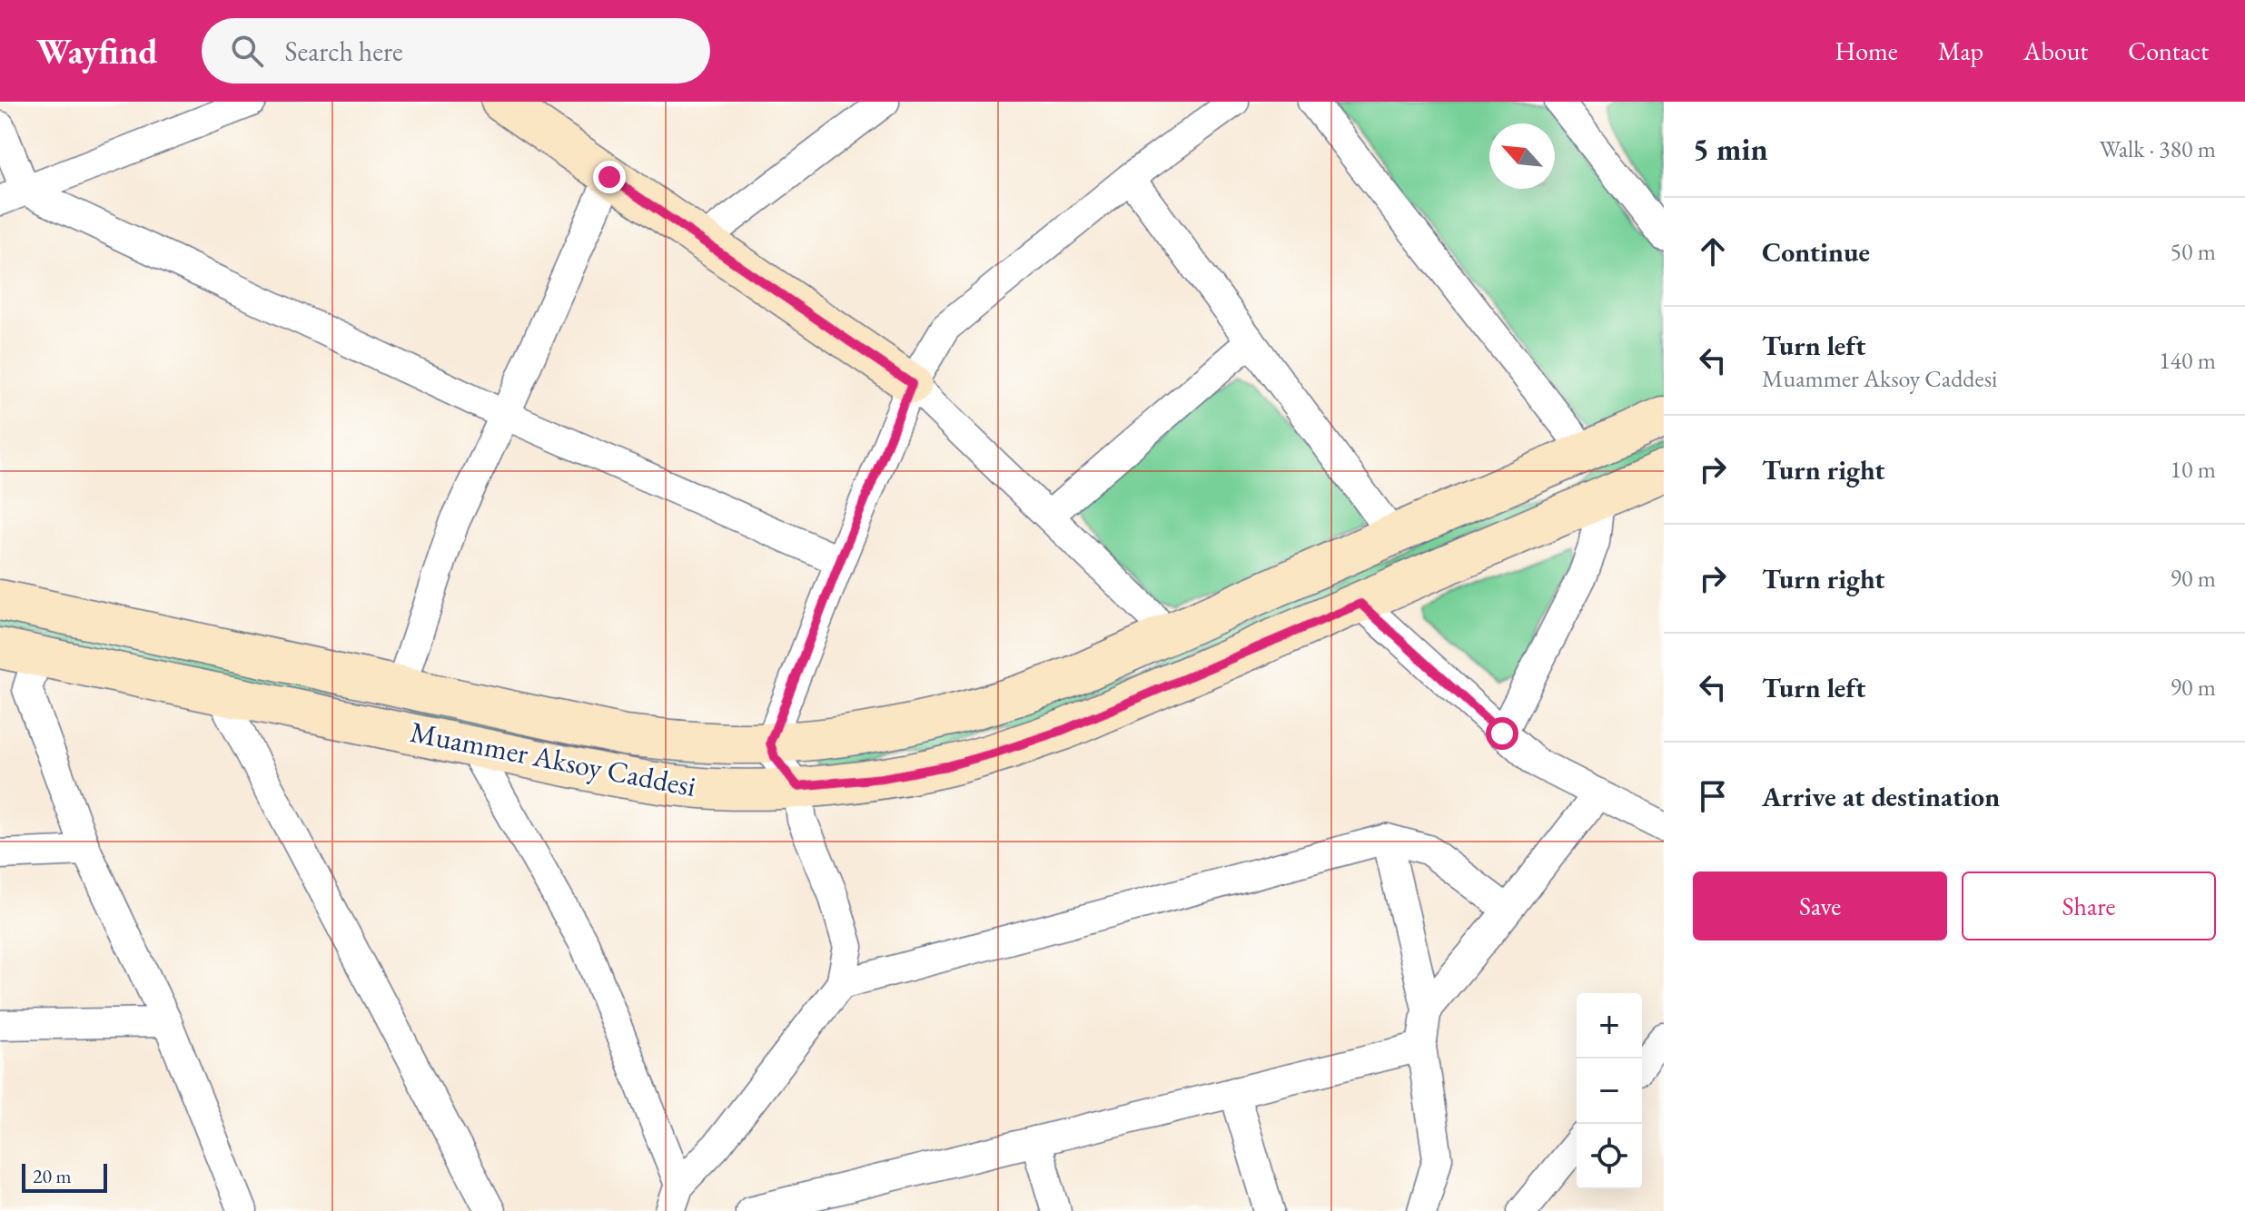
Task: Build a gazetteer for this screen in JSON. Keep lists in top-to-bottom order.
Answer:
{
  "streets": {
    "main road": ["Muammer Aksoy Caddesi"]
  },
  "scale_bar": "20 m",
  "north": "top left",
  "page": {
    "header": "Wayfind",
    "search": "Search here",
    "nav": [
      "Home",
      "Map",
      "About",
      "Contact"
    ],
    "heading": ["5 min", "Walk · 380 m"],
    "list": [
      ["Continue", "50 m"],
      ["Turn left", "Muammer Aksoy Caddesi", "140 m"],
      ["Turn right", "10 m"],
      ["Turn right", "90 m"],
      ["Turn left", "90 m"],
      "Arrive at destination"
    ],
    "buttons": ["Save", "Share"],
    "map_buttons": ["+", "−"],
    "scale": "20 m"
  }
}
